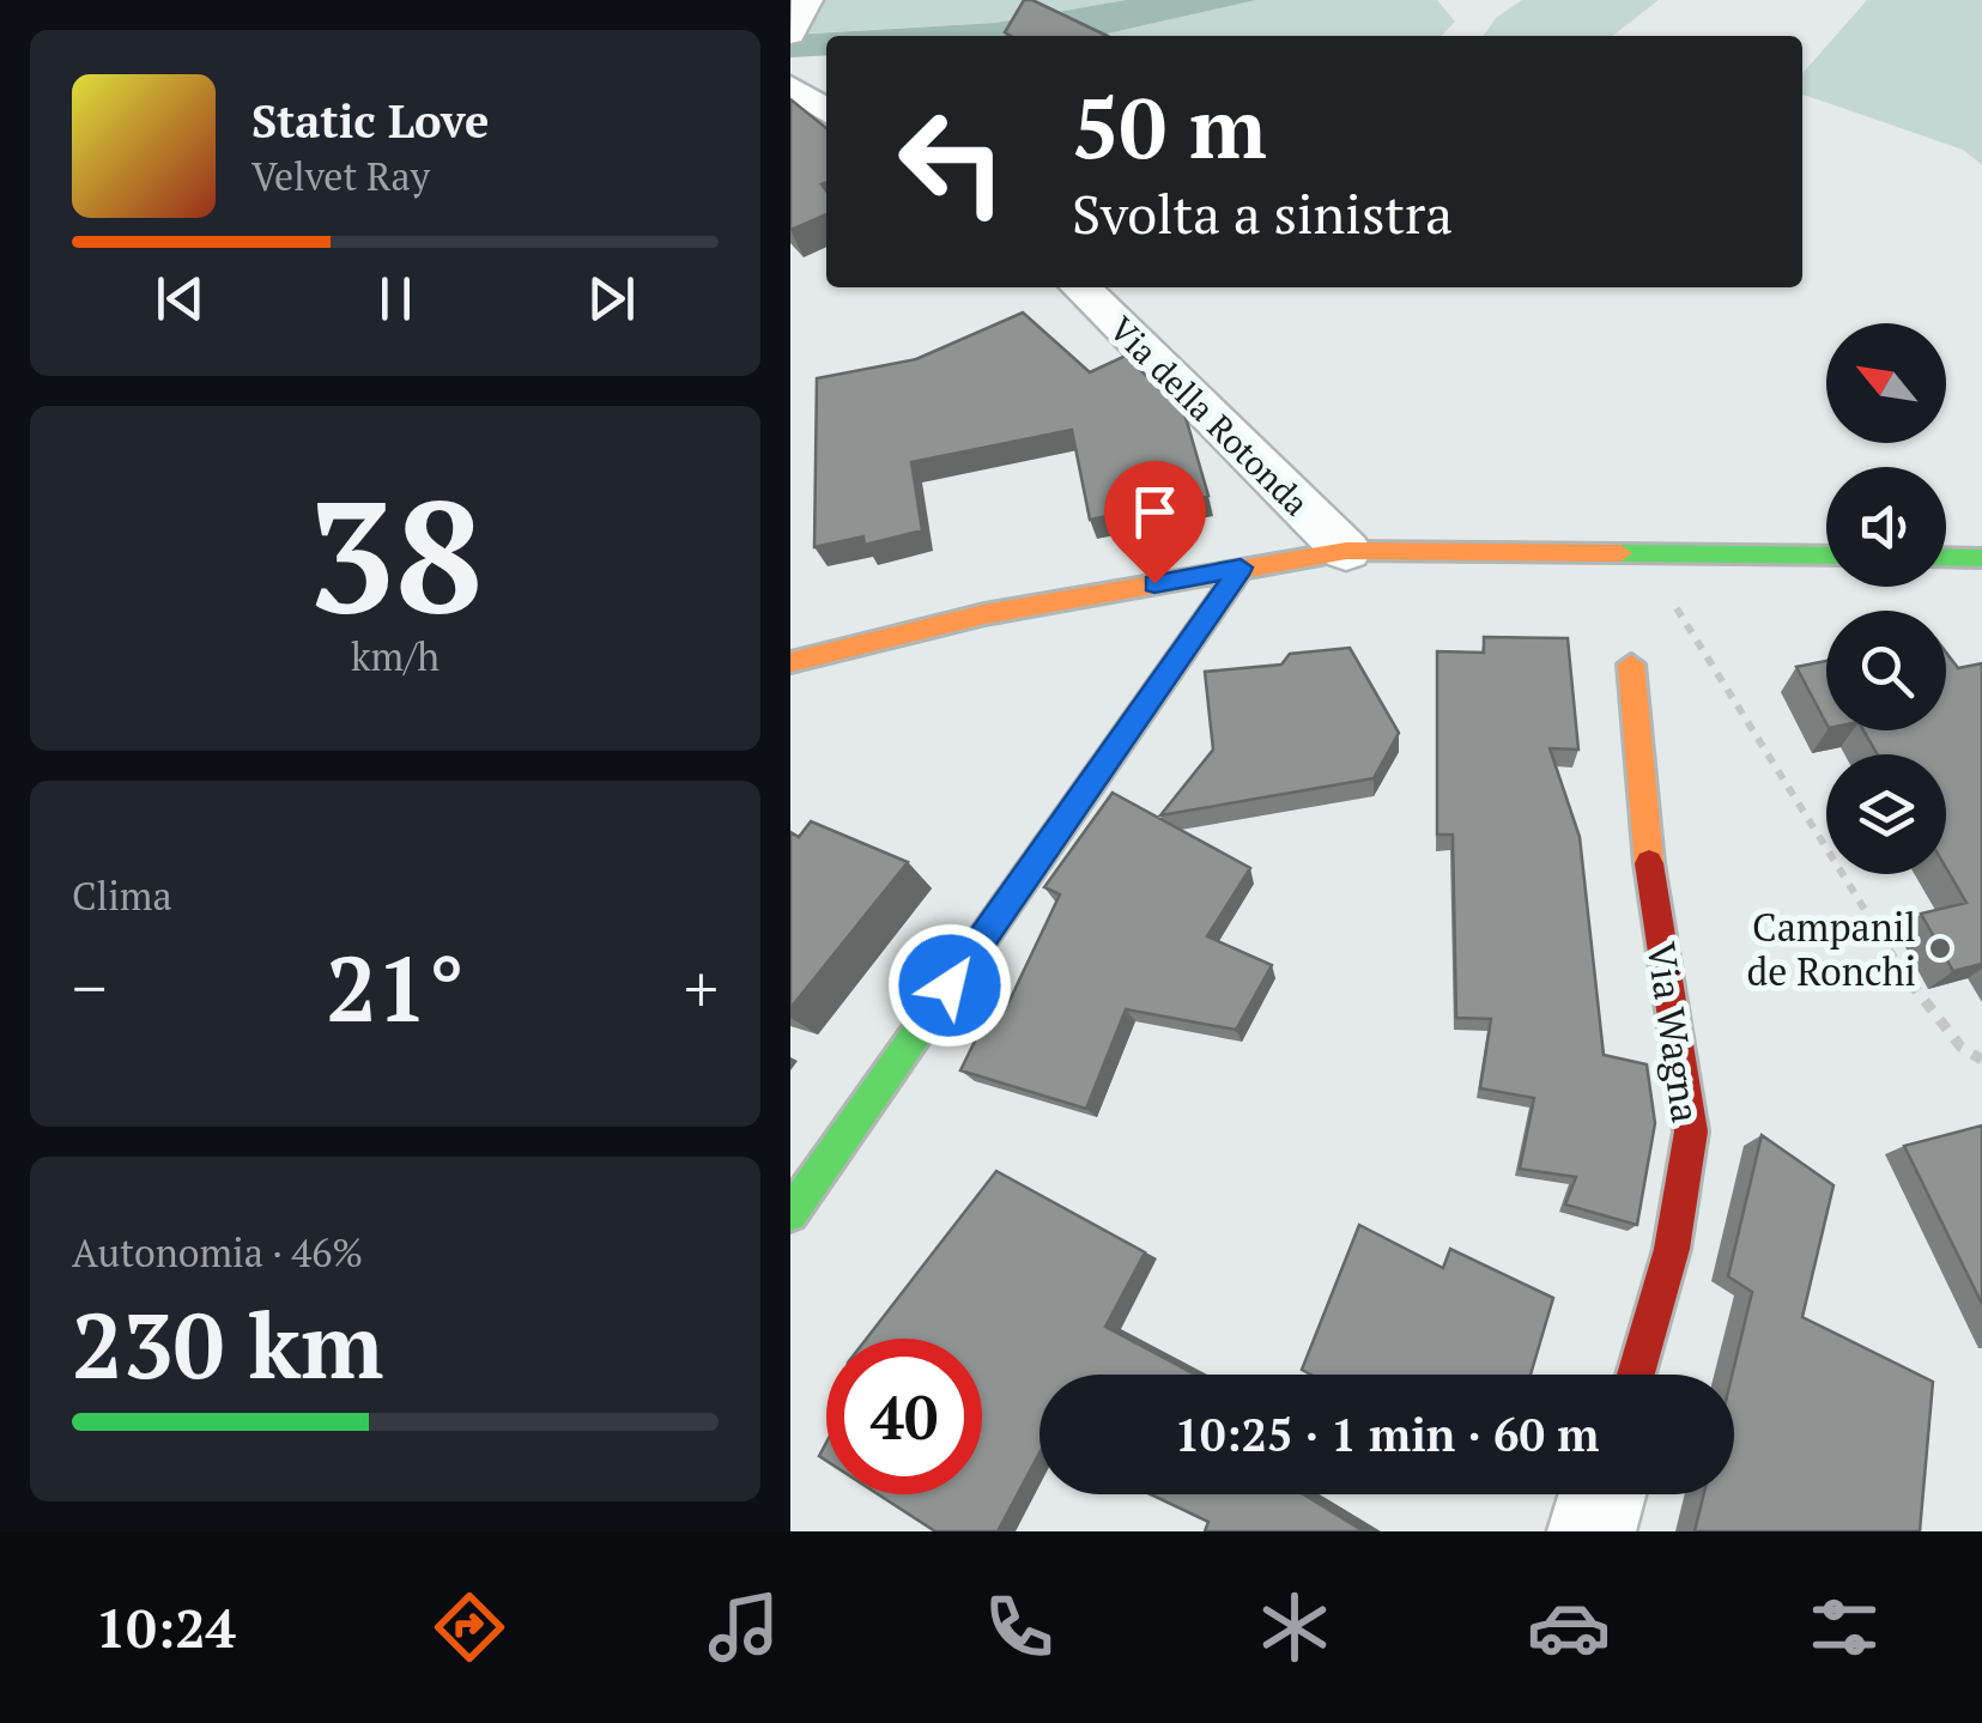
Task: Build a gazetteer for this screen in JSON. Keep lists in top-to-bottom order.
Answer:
{
  "streets": {
    "street": ["Via della Rotonda", "Via Wagna"]
  },
  "places": ["Campanil de Ronchi"],
  "north": "top left",
  "page": {
    "turn": ["50 m", "Svolta a sinistra"],
    "song": ["Static Love", "Velvet Ray"],
    "tile": [
      ["38", "km/h"],
      "Clima",
      ["Autonomia · 46%", "230 km"]
    ],
    "heat": ["−", "21°", "+"],
    "limit": "40",
    "trip": "10:25 · 1 min · 60 m",
    "tabs": "10:24"
  }
}
